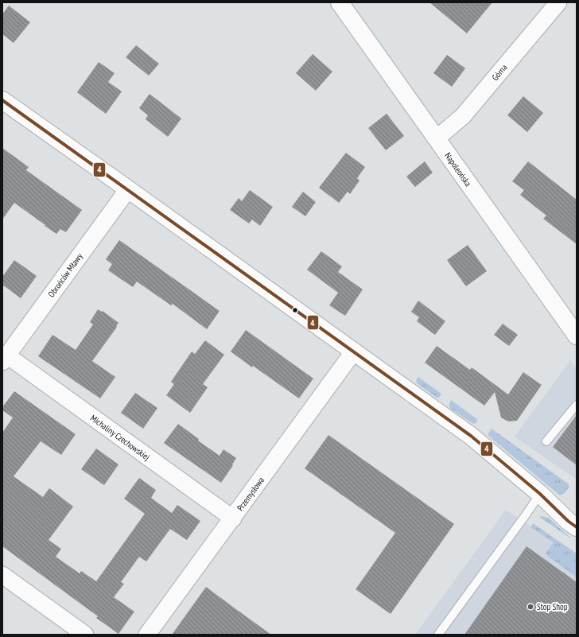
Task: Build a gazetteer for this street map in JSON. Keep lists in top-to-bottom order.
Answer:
{
  "streets": {
    "main road": ["Napoleońska"],
    "street": [
      "Górna",
      "Obrońców Mławy",
      "Michaliny Czechowskiej",
      "Przemysłowa"
    ]
  },
  "crossings": [
    ["Górna", "Napoleońska"],
    ["Obrońców Mławy", "Michaliny Czechowskiej"],
    ["Michaliny Czechowskiej", "Przemysłowa"]
  ],
  "places": ["Stop Shop"],
  "lines": ["transit line 4"]
}
